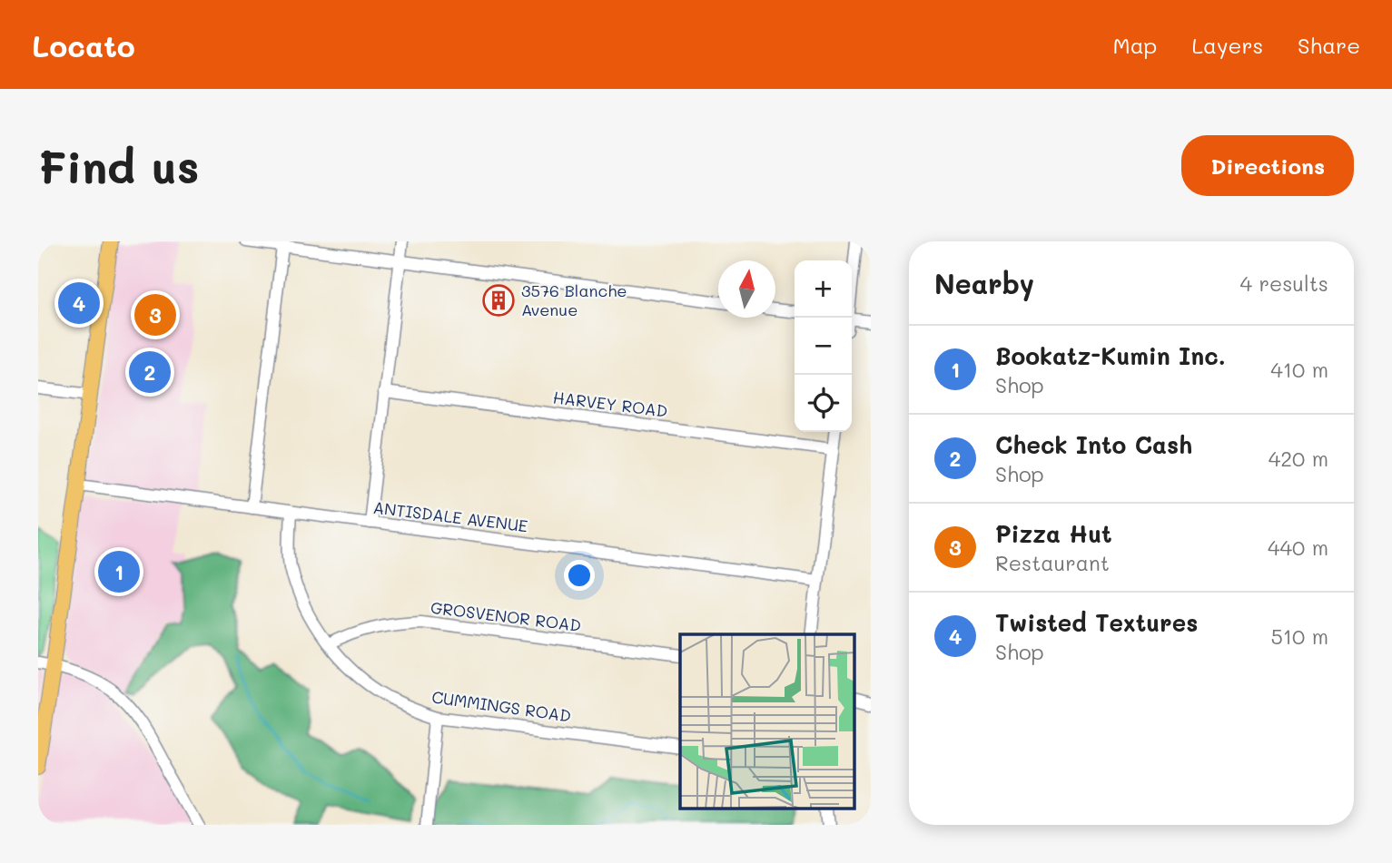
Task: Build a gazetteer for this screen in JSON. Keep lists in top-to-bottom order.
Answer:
{
  "streets": {
    "street": [
      "HARVEY ROAD",
      "ANTISDALE AVENUE",
      "GROSVENOR ROAD",
      "CUMMINGS ROAD"
    ]
  },
  "crossings": [
    ["ANTISDALE AVENUE", "CUMMINGS ROAD"],
    ["GROSVENOR ROAD", "CUMMINGS ROAD"]
  ],
  "places": {
    "building": ["3576 Blanche Avenue"]
  },
  "north": "top",
  "page": {
    "header": "Locato",
    "nav": ["Map", "Layers", "Share"],
    "buttons": "Directions",
    "title": "Find us",
    "heading": ["Nearby", "4 results"],
    "map_buttons": ["+", "−"],
    "pins": [
      "4",
      "3",
      "2",
      "1"
    ],
    "list": [
      {
        "mark": "1",
        "name": "Bookatz-Kumin Inc.",
        "note": "Shop",
        "value": "410 m"
      },
      {
        "mark": "2",
        "name": "Check Into Cash",
        "note": "Shop",
        "value": "420 m"
      },
      {
        "mark": "3",
        "name": "Pizza Hut",
        "note": "Restaurant",
        "value": "440 m"
      },
      {
        "mark": "4",
        "name": "Twisted Textures",
        "note": "Shop",
        "value": "510 m"
      }
    ]
  }
}
